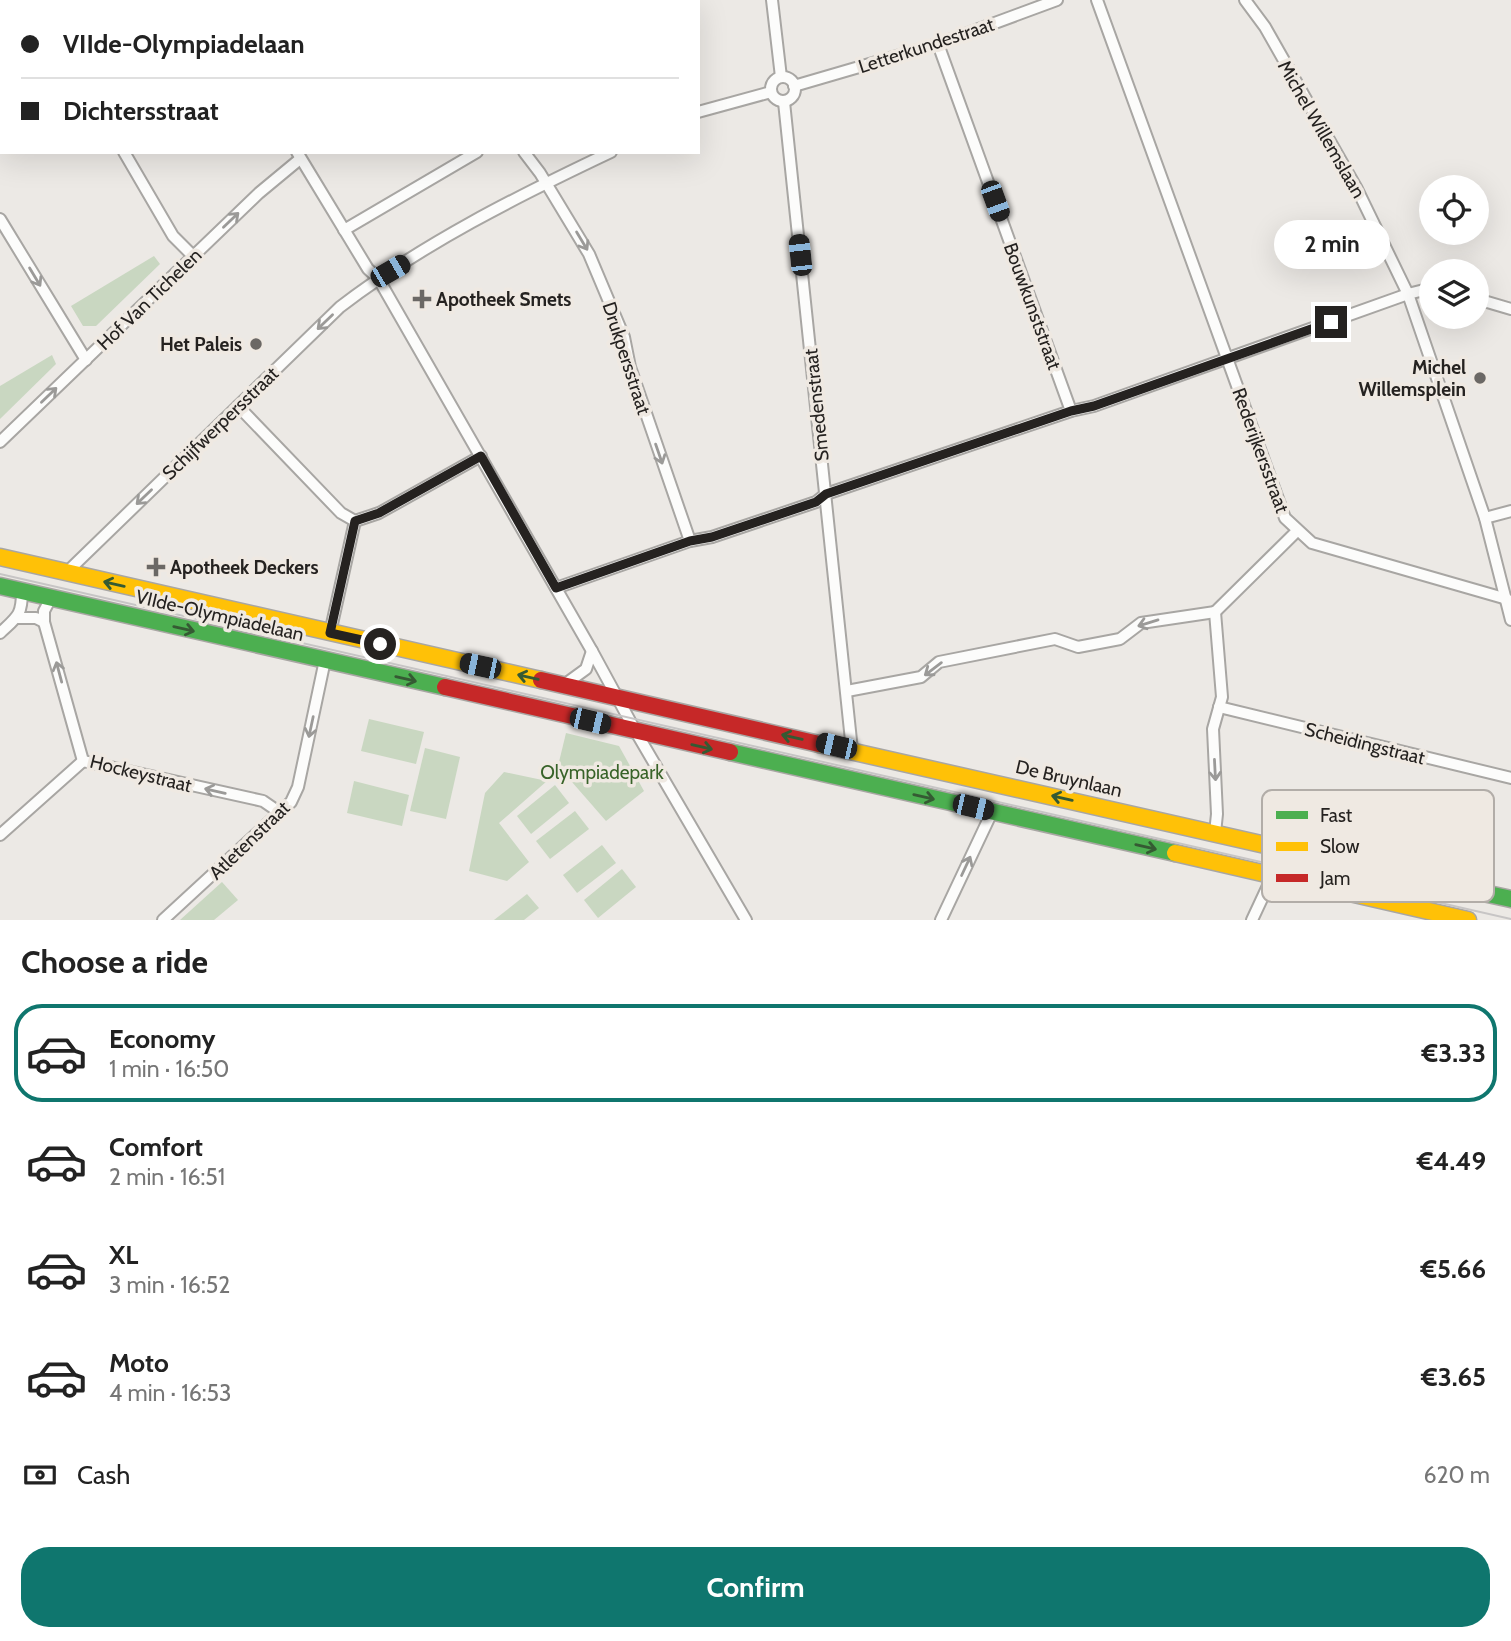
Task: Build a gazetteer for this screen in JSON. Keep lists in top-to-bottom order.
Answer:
{
  "streets": {
    "main road": ["VIIde-Olympiadelaan", "De Bruynlaan"],
    "street": [
      "Letterkundestraat",
      "Michel Willemslaan",
      "Hof Van Tichelen",
      "Bouwkunststraat",
      "Drukpersstraat",
      "Smedenstraat",
      "Schijfwerpersstraat",
      "Rederijkersstraat",
      "Scheidingstraat",
      "Hockeystraat",
      "Atletenstraat"
    ]
  },
  "crossings": [
    ["Letterkundestraat", "Bouwkunststraat"],
    ["Letterkundestraat", "Smedenstraat"],
    ["Michel Willemslaan", "Rederijkersstraat"],
    ["Smedenstraat", "De Bruynlaan"],
    ["Schijfwerpersstraat", "VIIde-Olympiadelaan"],
    ["VIIde-Olympiadelaan", "De Bruynlaan"],
    ["VIIde-Olympiadelaan", "Atletenstraat"],
    ["Hockeystraat", "Atletenstraat"]
  ],
  "one_way": [
    "Hof Van Tichelen",
    "Drukpersstraat",
    "Schijfwerpersstraat",
    "Hockeystraat",
    "Atletenstraat"
  ],
  "parks": ["Olympiadepark"],
  "places": {
    "health": ["Apotheek Smets", "Apotheek Deckers"],
    "other": ["Het Paleis", "Michel Willemsplein"]
  },
  "legend": ["Fast", "Slow", "Jam"],
  "page": {
    "banner": ["VIIde-Olympiadelaan", "Dichtersstraat"],
    "bubble": "2 min",
    "heading": "Choose a ride",
    "list": [
      {
        "name": "Economy",
        "note": "1 min · 16:50",
        "value": "€3.33"
      },
      {
        "name": "Comfort",
        "note": "2 min · 16:51",
        "value": "€4.49"
      },
      {
        "name": "XL",
        "note": "3 min · 16:52",
        "value": "€5.66"
      },
      {
        "name": "Moto",
        "note": "4 min · 16:53",
        "value": "€3.65"
      }
    ],
    "pay": ["Cash", "620 m"],
    "buttons": "Confirm"
  }
}
